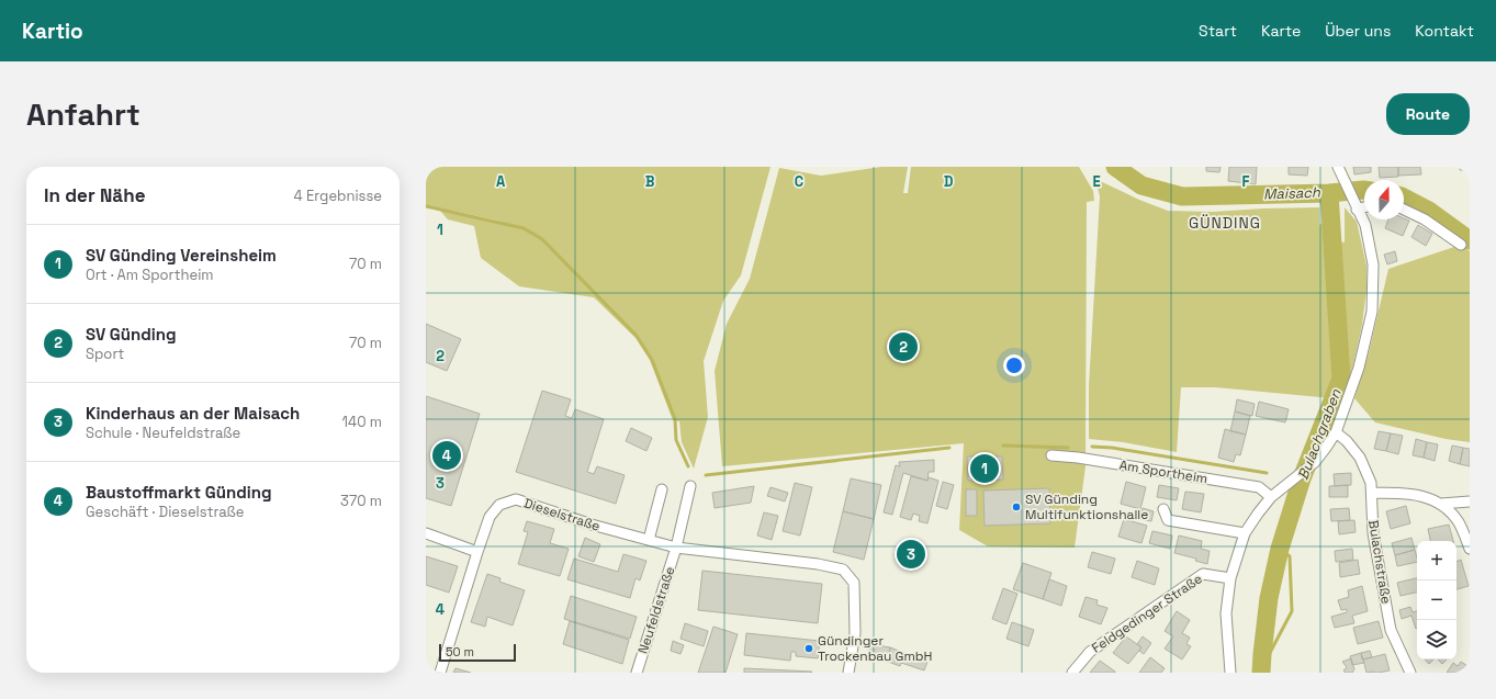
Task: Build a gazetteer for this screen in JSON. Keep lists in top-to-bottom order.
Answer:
{
  "streets": {
    "street": [
      "Am Sportheim",
      "Dieselstraße",
      "Bulachstraße",
      "Neufeldstraße",
      "Feldgedinger Straße"
    ]
  },
  "crossings": [
    ["Dieselstraße", "Neufeldstraße"]
  ],
  "districts": ["GÜNDING"],
  "water": ["Maisach", "Bulachgraben"],
  "places": ["SV Günding Multifunktionshalle", "Gündinger Trockenbau GmbH"],
  "scale_bar": "50 m",
  "north": "top",
  "page": {
    "header": "Kartio",
    "nav": [
      "Start",
      "Karte",
      "Über uns",
      "Kontakt"
    ],
    "buttons": "Route",
    "title": "Anfahrt",
    "heading": ["In der Nähe", "4 Ergebnisse"],
    "list": [
      {
        "mark": "1",
        "name": "SV Günding Vereinsheim",
        "note": "Ort · Am Sportheim",
        "value": "70 m"
      },
      {
        "mark": "2",
        "name": "SV Günding",
        "note": "Sport",
        "value": "70 m"
      },
      {
        "mark": "3",
        "name": "Kinderhaus an der Maisach",
        "note": "Schule · Neufeldstraße",
        "value": "140 m"
      },
      {
        "mark": "4",
        "name": "Baustoffmarkt Günding",
        "note": "Geschäft · Dieselstraße",
        "value": "370 m"
      }
    ],
    "pins": [
      "2",
      "4",
      "1",
      "3"
    ],
    "map_buttons": ["+", "−"],
    "scale": "50 m"
  },
  "grid": {
    "columns": [
      "A",
      "B",
      "C",
      "D",
      "E",
      "F"
    ],
    "rows": [
      "1",
      "2",
      "3",
      "4"
    ]
  }
}
